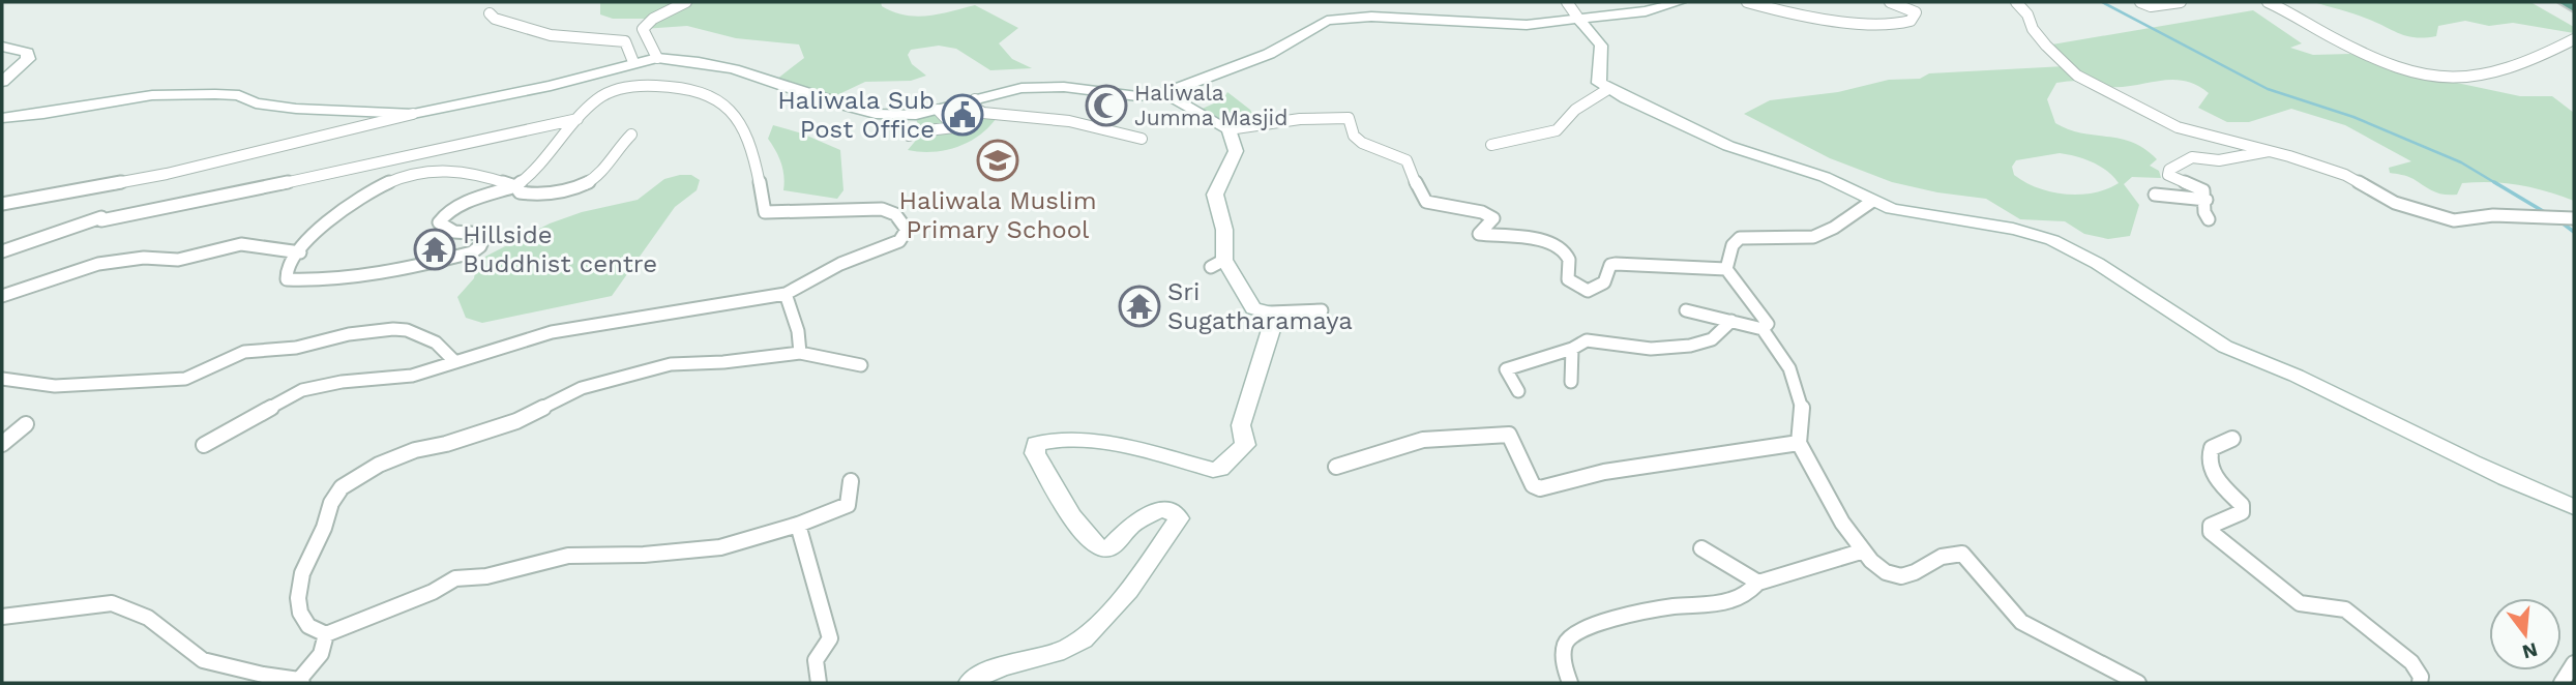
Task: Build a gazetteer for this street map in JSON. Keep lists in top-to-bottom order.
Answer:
{
  "places": {
    "mosque": ["Haliwala Jumma Masjid"],
    "public building": ["Haliwala Sub Post Office"],
    "school or university": ["Haliwala Muslim Primary School"],
    "temple": ["Hillside Buddhist centre", "Sri Sugatharamaya"]
  },
  "north": "bottom"
}
